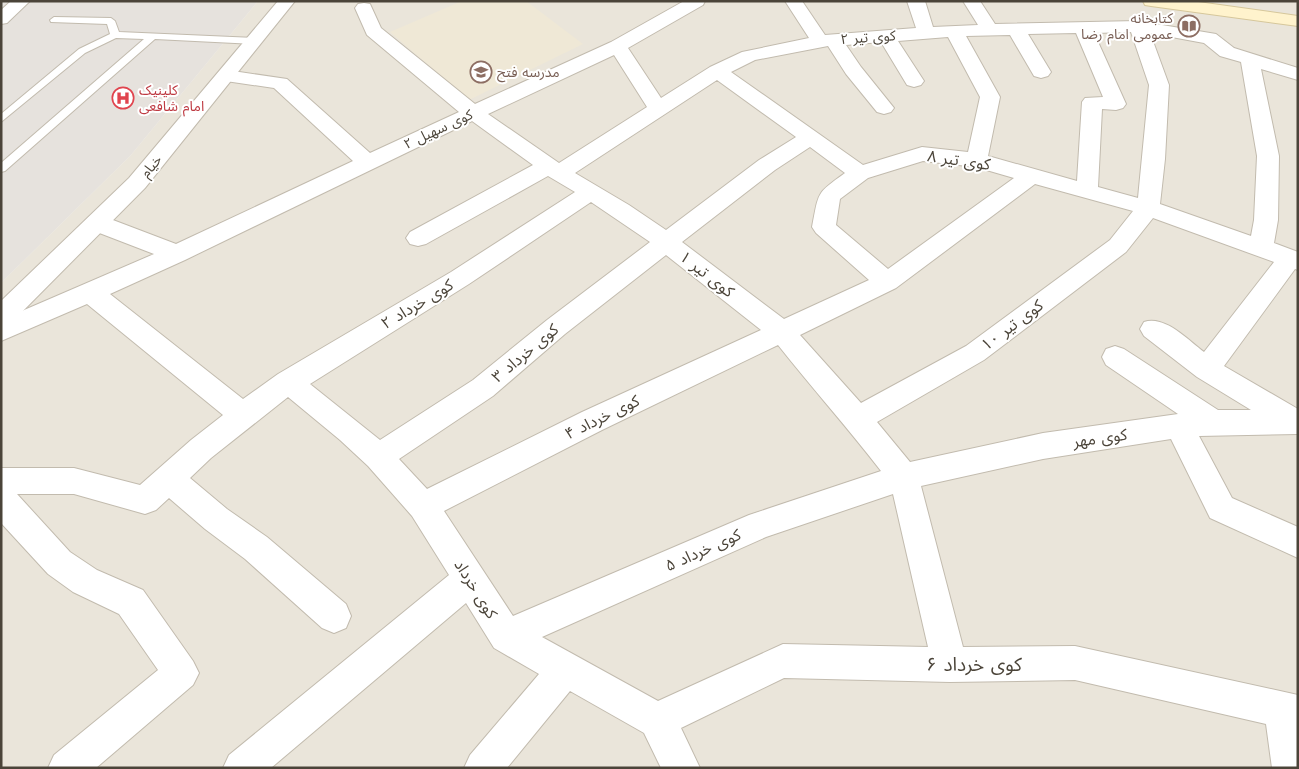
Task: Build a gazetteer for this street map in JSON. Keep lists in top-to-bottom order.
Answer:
{
  "streets": {
    "street": [
      "کوی تیر ۲",
      "کوی سهیل ۲",
      "کوی تیر ۸",
      "خیام",
      "کوی تیر ۱",
      "کوی خرداد ۲",
      "کوی تیر ۱۰",
      "کوی خرداد ۳",
      "کوی خرداد ۴",
      "کوی مهر",
      "کوی خرداد ۵",
      "کوی خرداد",
      "کوی خرداد ۶"
    ]
  },
  "crossings": [
    ["کوی تیر ۲", "کوی تیر ۱"],
    ["کوی سهیل ۲", "خیام"],
    ["کوی سهیل ۲", "کوی تیر ۱"],
    ["کوی تیر ۸", "کوی تیر ۱۰"],
    ["کوی تیر ۸", "کوی خرداد ۴"],
    ["کوی تیر ۱", "کوی خرداد ۲"],
    ["کوی تیر ۱", "کوی تیر ۱۰"],
    ["کوی تیر ۱", "کوی خرداد ۳"],
    ["کوی تیر ۱", "کوی خرداد ۴"],
    ["کوی تیر ۱", "کوی مهر"],
    ["کوی تیر ۱", "کوی خرداد ۵"],
    ["کوی خرداد ۲", "کوی خرداد"],
    ["کوی خرداد ۳", "کوی خرداد"],
    ["کوی خرداد ۴", "کوی خرداد"],
    ["کوی مهر", "کوی خرداد ۵"],
    ["کوی خرداد ۵", "کوی خرداد"],
    ["کوی خرداد", "کوی خرداد ۶"]
  ],
  "places": {
    "library": ["کتابخانه عمومی امام رضا"],
    "school or university": ["مدرسه فتح"],
    "hospital": ["کلینیک امام شافعی"]
  }
}
